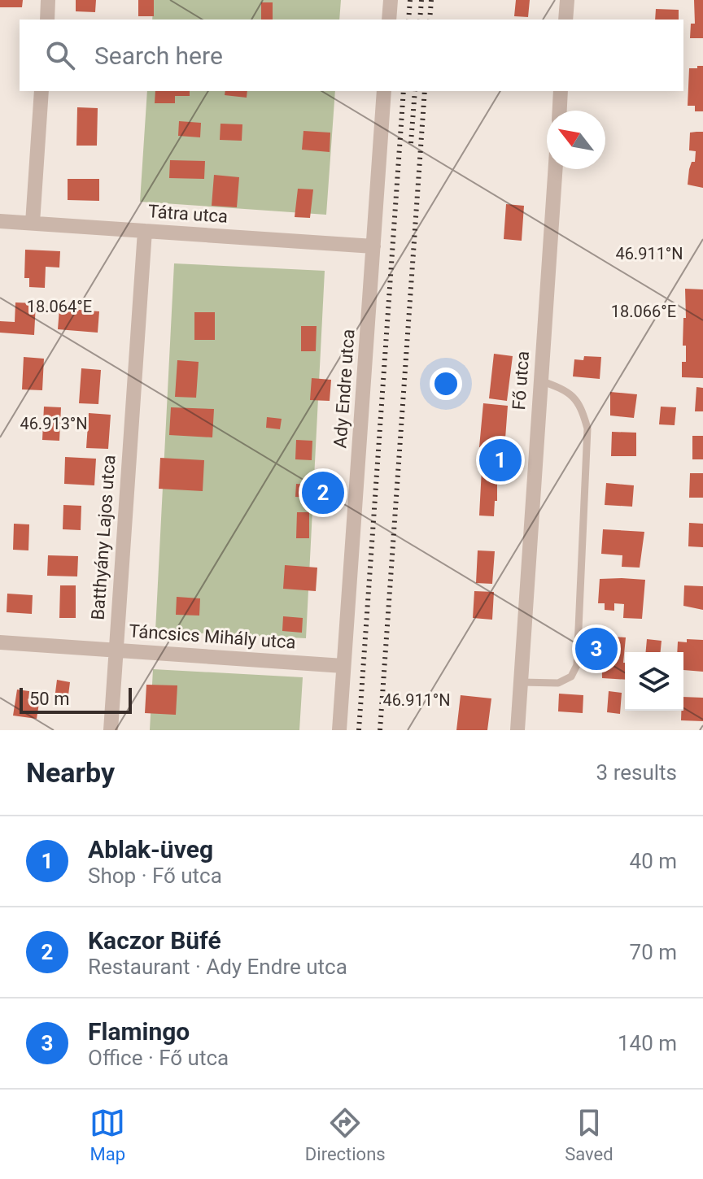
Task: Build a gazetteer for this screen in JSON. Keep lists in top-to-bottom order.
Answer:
{
  "streets": {
    "street": [
      "Tátra utca",
      "Fő utca",
      "Ady Endre utca",
      "Batthyány Lajos utca",
      "Táncsics Mihály utca"
    ]
  },
  "crossings": [
    ["Tátra utca", "Ady Endre utca"],
    ["Tátra utca", "Batthyány Lajos utca"],
    ["Ady Endre utca", "Táncsics Mihály utca"],
    ["Batthyány Lajos utca", "Táncsics Mihály utca"]
  ],
  "scale_bar": "50 m",
  "north": "top left",
  "page": {
    "search": "Search here",
    "pins": ["1", "2", "3"],
    "scale": "50 m",
    "heading": ["Nearby", "3 results"],
    "list": [
      {
        "mark": "1",
        "name": "Ablak-üveg",
        "note": "Shop · Fő utca",
        "value": "40 m"
      },
      {
        "mark": "2",
        "name": "Kaczor Büfé",
        "note": "Restaurant · Ady Endre utca",
        "value": "70 m"
      },
      {
        "mark": "3",
        "name": "Flamingo",
        "note": "Office · Fő utca",
        "value": "140 m"
      }
    ],
    "nav": ["Map", "Directions", "Saved"]
  },
  "coordinates": [
    "46.911°N",
    "18.064°E",
    "18.066°E",
    "46.913°N"
  ]
}
